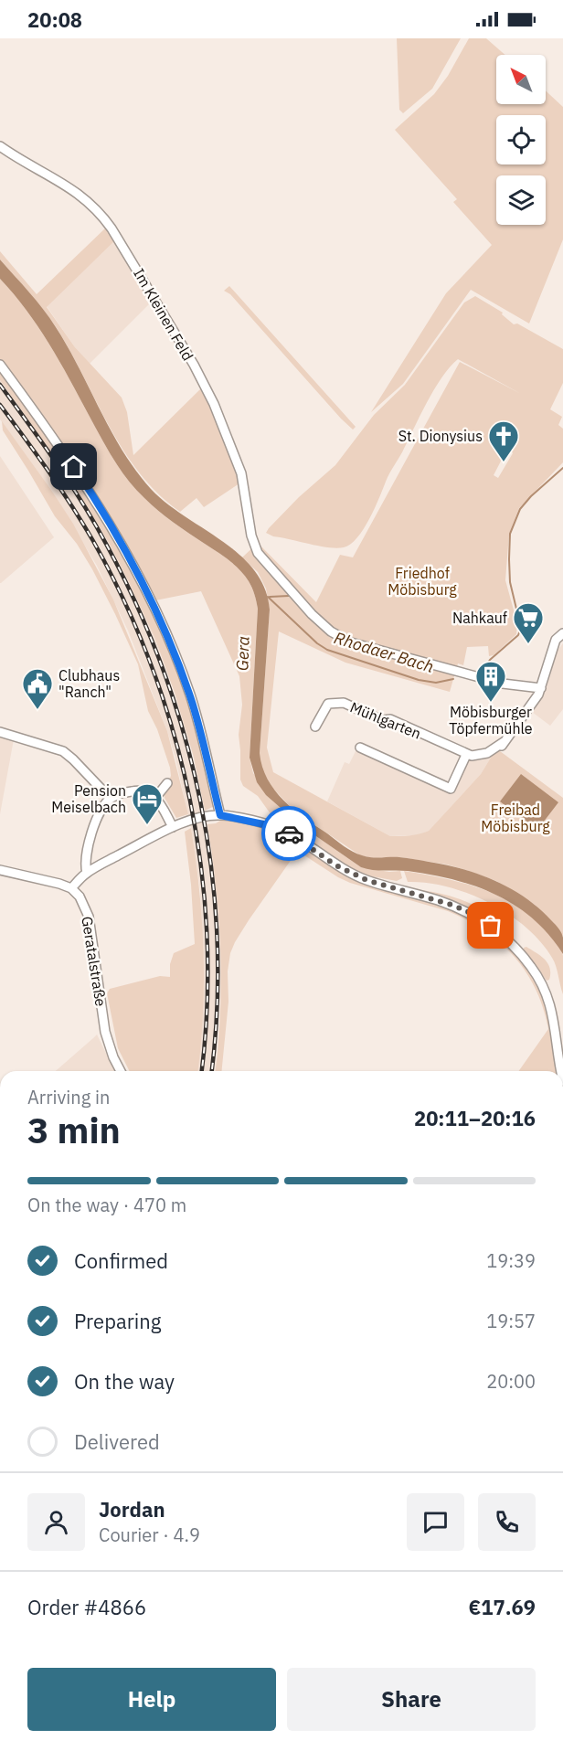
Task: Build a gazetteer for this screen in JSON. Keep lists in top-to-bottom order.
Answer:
{
  "streets": {
    "street": ["Im Kleinen Feld", "Mühlgarten", "Geratalstraße"]
  },
  "water": ["Rhodaer Bach", "Gera"],
  "parks": ["Friedhof Möbisburg", "Freibad Möbisburg"],
  "places": {
    "church": ["St. Dionysius"],
    "supermarket": ["Nahkauf"],
    "building": ["Möbisburger Töpfermühle"],
    "public building": ["Clubhaus \"Ranch\""],
    "hotel": ["Pension Meiselbach"]
  },
  "north": "top left",
  "page": {
    "status": "20:08",
    "heading": ["3 min", "Arriving in", "20:11–20:16"],
    "panel": [
      "Jordan",
      "Courier · 4.9",
      "Order #4866",
      "€17.69"
    ],
    "bar": "On the way · 470 m",
    "list": [
      ["Confirmed", "19:39"],
      ["Preparing", "19:57"],
      ["On the way", "20:00"],
      "Delivered"
    ],
    "buttons": ["Help", "Share"]
  }
}
